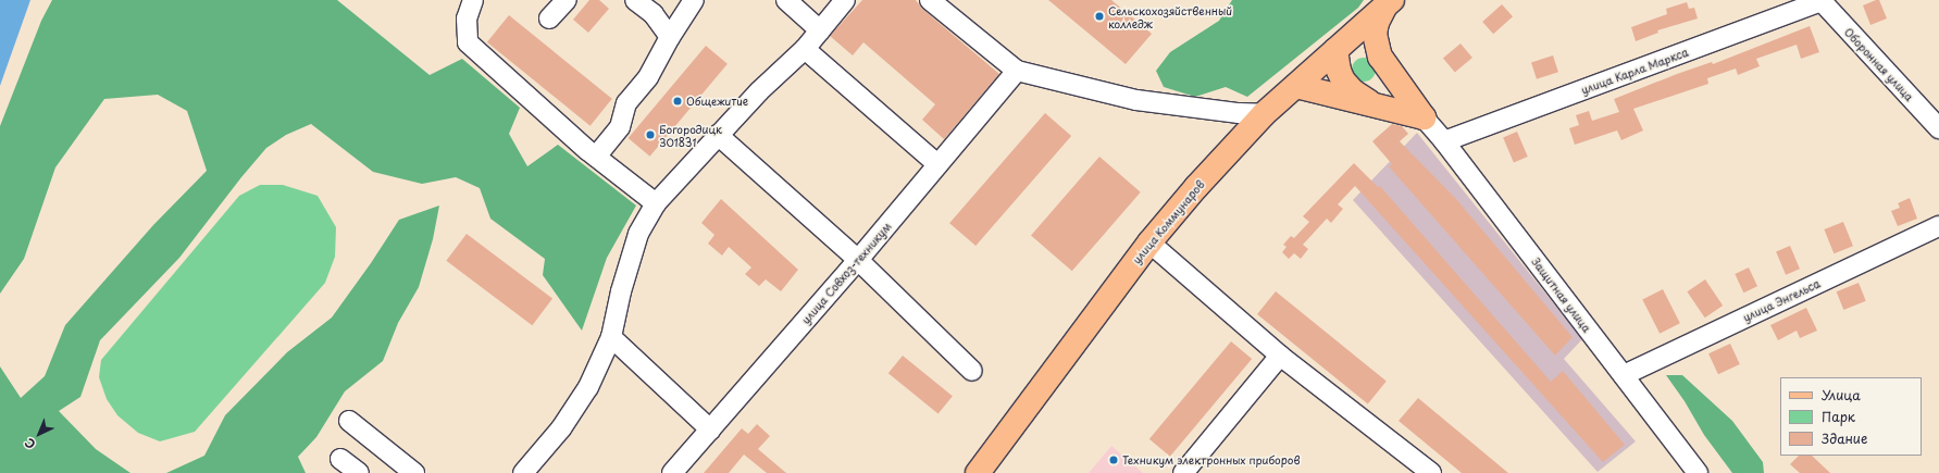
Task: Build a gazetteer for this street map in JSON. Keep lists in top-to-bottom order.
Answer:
{
  "streets": {
    "main road": ["улица Коммунаров"],
    "street": [
      "Оборонная улица",
      "улица Карла Маркса",
      "улица Совхоз-техникум",
      "Защитная улица",
      "улица Энгельса"
    ]
  },
  "crossings": [
    ["Оборонная улица", "улица Карла Маркса"],
    ["улица Карла Маркса", "Защитная улица"],
    ["Защитная улица", "улица Энгельса"]
  ],
  "places": [
    "Сельскохозяйственный колледж",
    "Общежитие",
    "Богородицк 301831",
    "Техникум электронных приборов"
  ],
  "legend": ["Улица", "Парк", "Здание"],
  "north": "bottom left"
}
